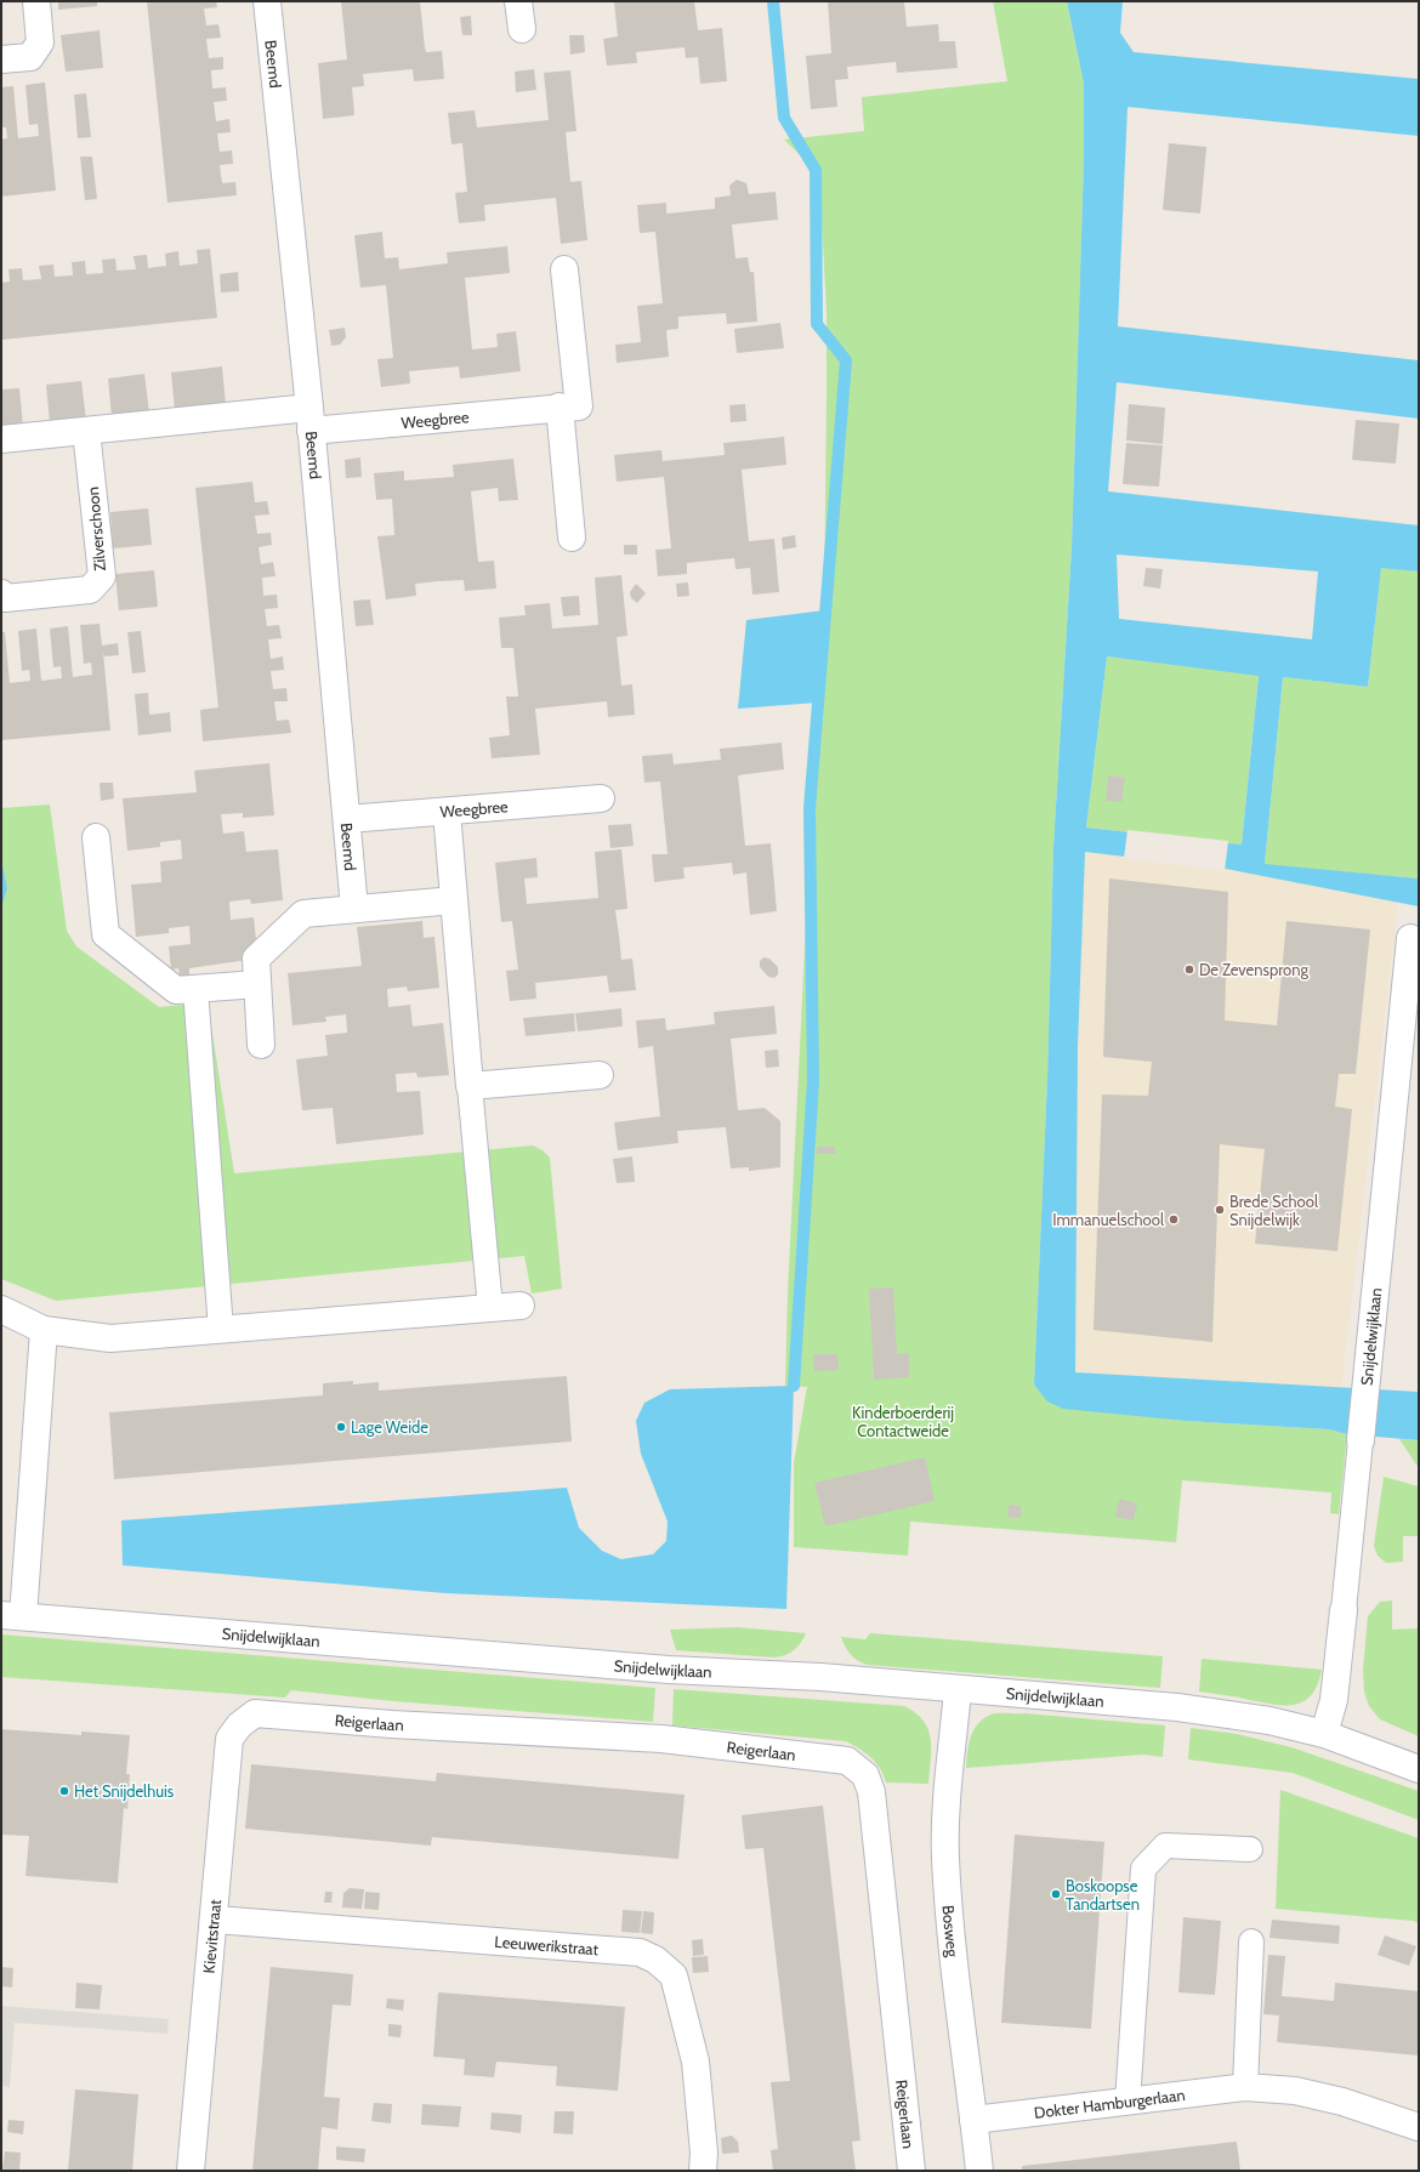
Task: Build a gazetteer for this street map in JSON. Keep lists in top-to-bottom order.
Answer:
{
  "streets": {
    "street": [
      "Beemd",
      "Weegbree",
      "Zilverschoon",
      "Snijdelwijklaan",
      "Reigerlaan",
      "Bosweg",
      "Kievitstraat",
      "Leeuwerikstraat",
      "Dokter Hamburgerlaan"
    ]
  },
  "crossings": [
    ["Beemd", "Weegbree"],
    ["Snijdelwijklaan", "Bosweg"],
    ["Reigerlaan", "Kievitstraat"],
    ["Bosweg", "Dokter Hamburgerlaan"],
    ["Kievitstraat", "Leeuwerikstraat"]
  ],
  "parks": ["Kinderboerderij Contactweide"],
  "places": [
    "De Zevensprong",
    "Brede School Snijdelwijk",
    "Immanuelschool",
    "Lage Weide",
    "Het Snijdelhuis",
    "Boskoopse Tandartsen"
  ]
}
